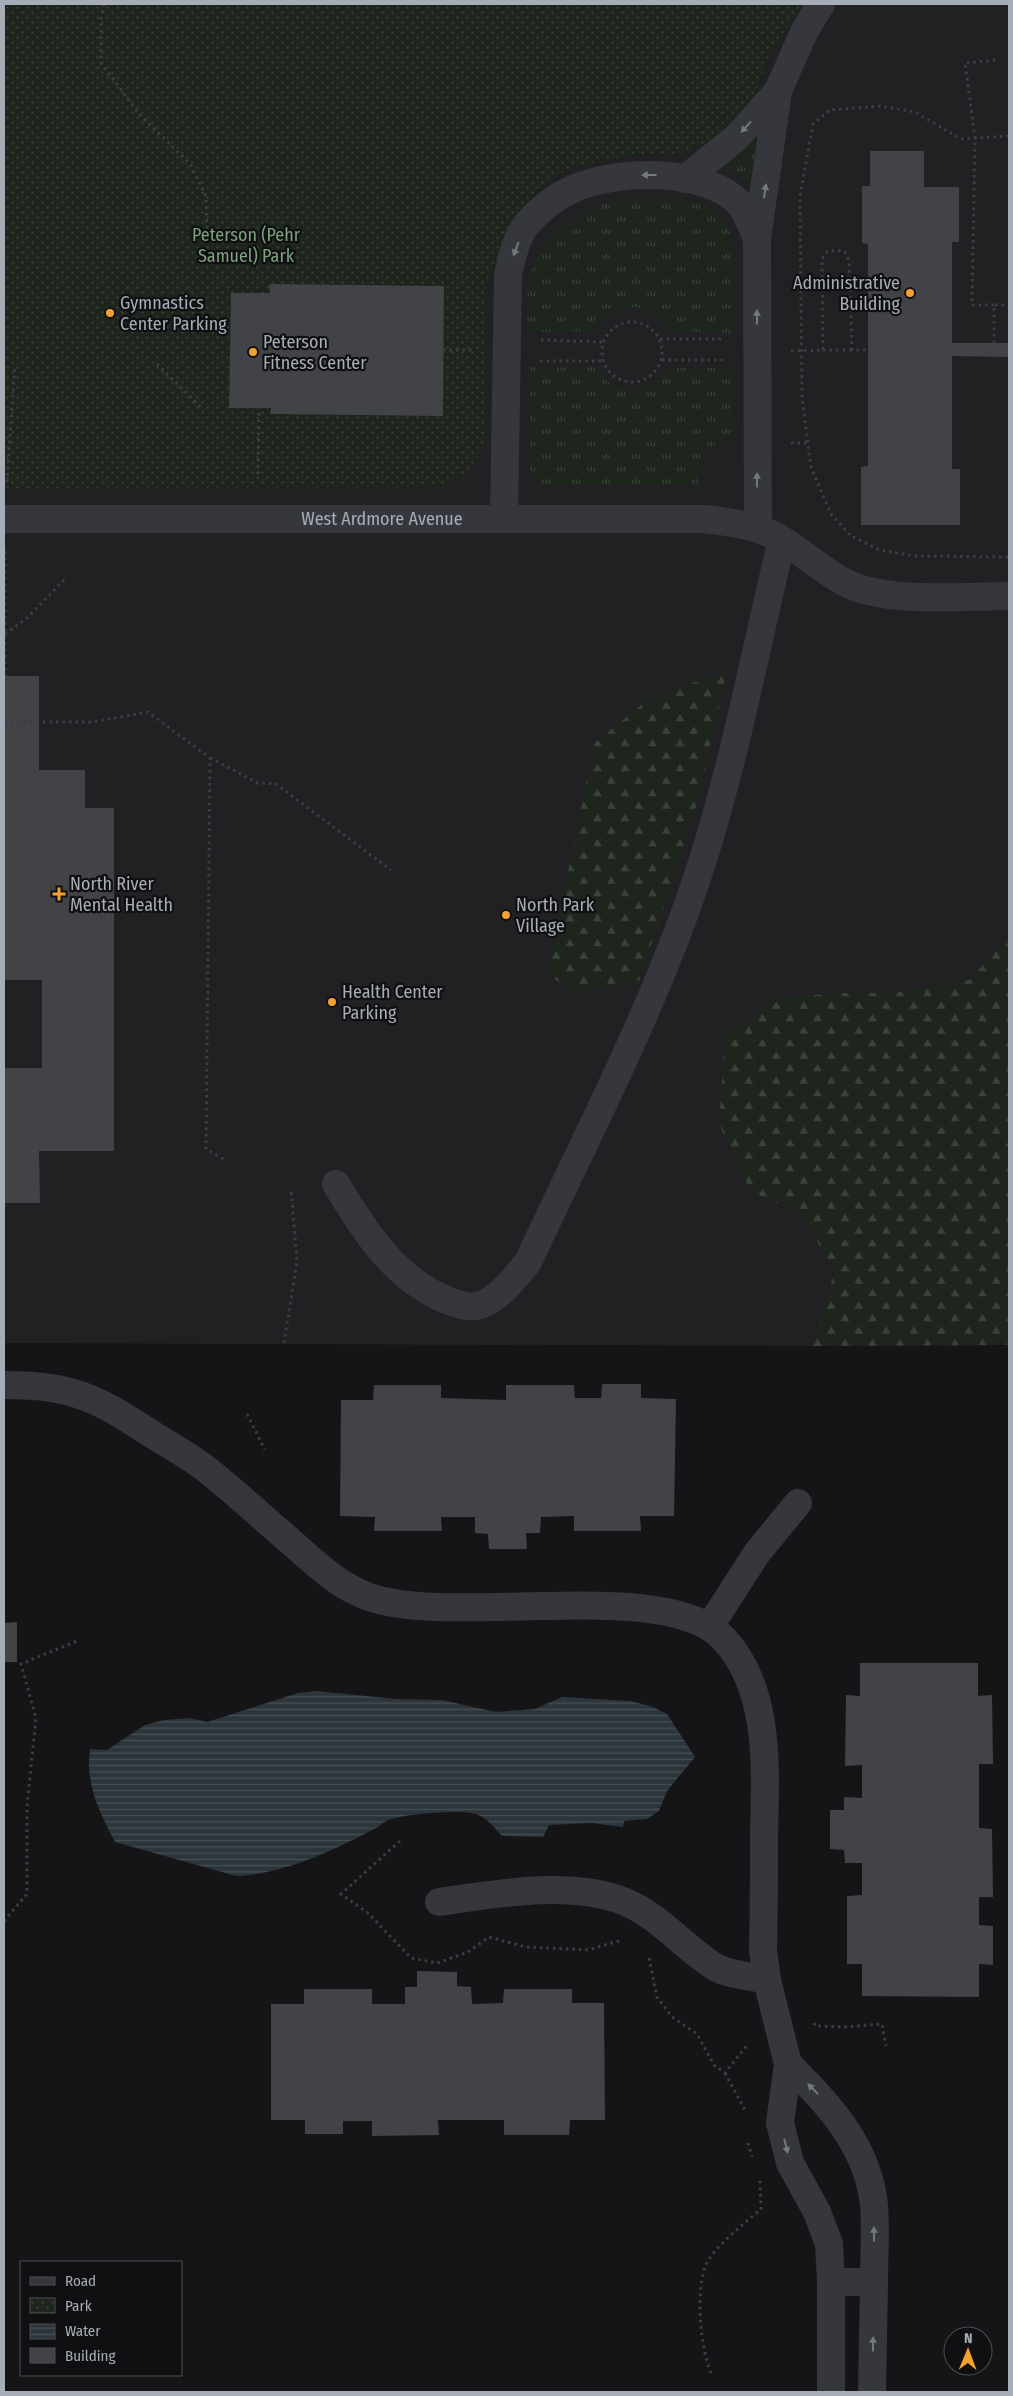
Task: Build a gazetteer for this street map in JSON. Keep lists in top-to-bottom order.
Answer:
{
  "streets": {
    "lane": ["West Ardmore Avenue"]
  },
  "parks": ["Peterson (Pehr Samuel) Park"],
  "places": {
    "other": [
      "Administrative Building",
      "Gymnastics Center Parking",
      "Peterson Fitness Center",
      "North Park Village",
      "Health Center Parking"
    ],
    "health": ["North River Mental Health"]
  },
  "legend": [
    "Road",
    "Park",
    "Water",
    "Building"
  ],
  "north": "top"
}
